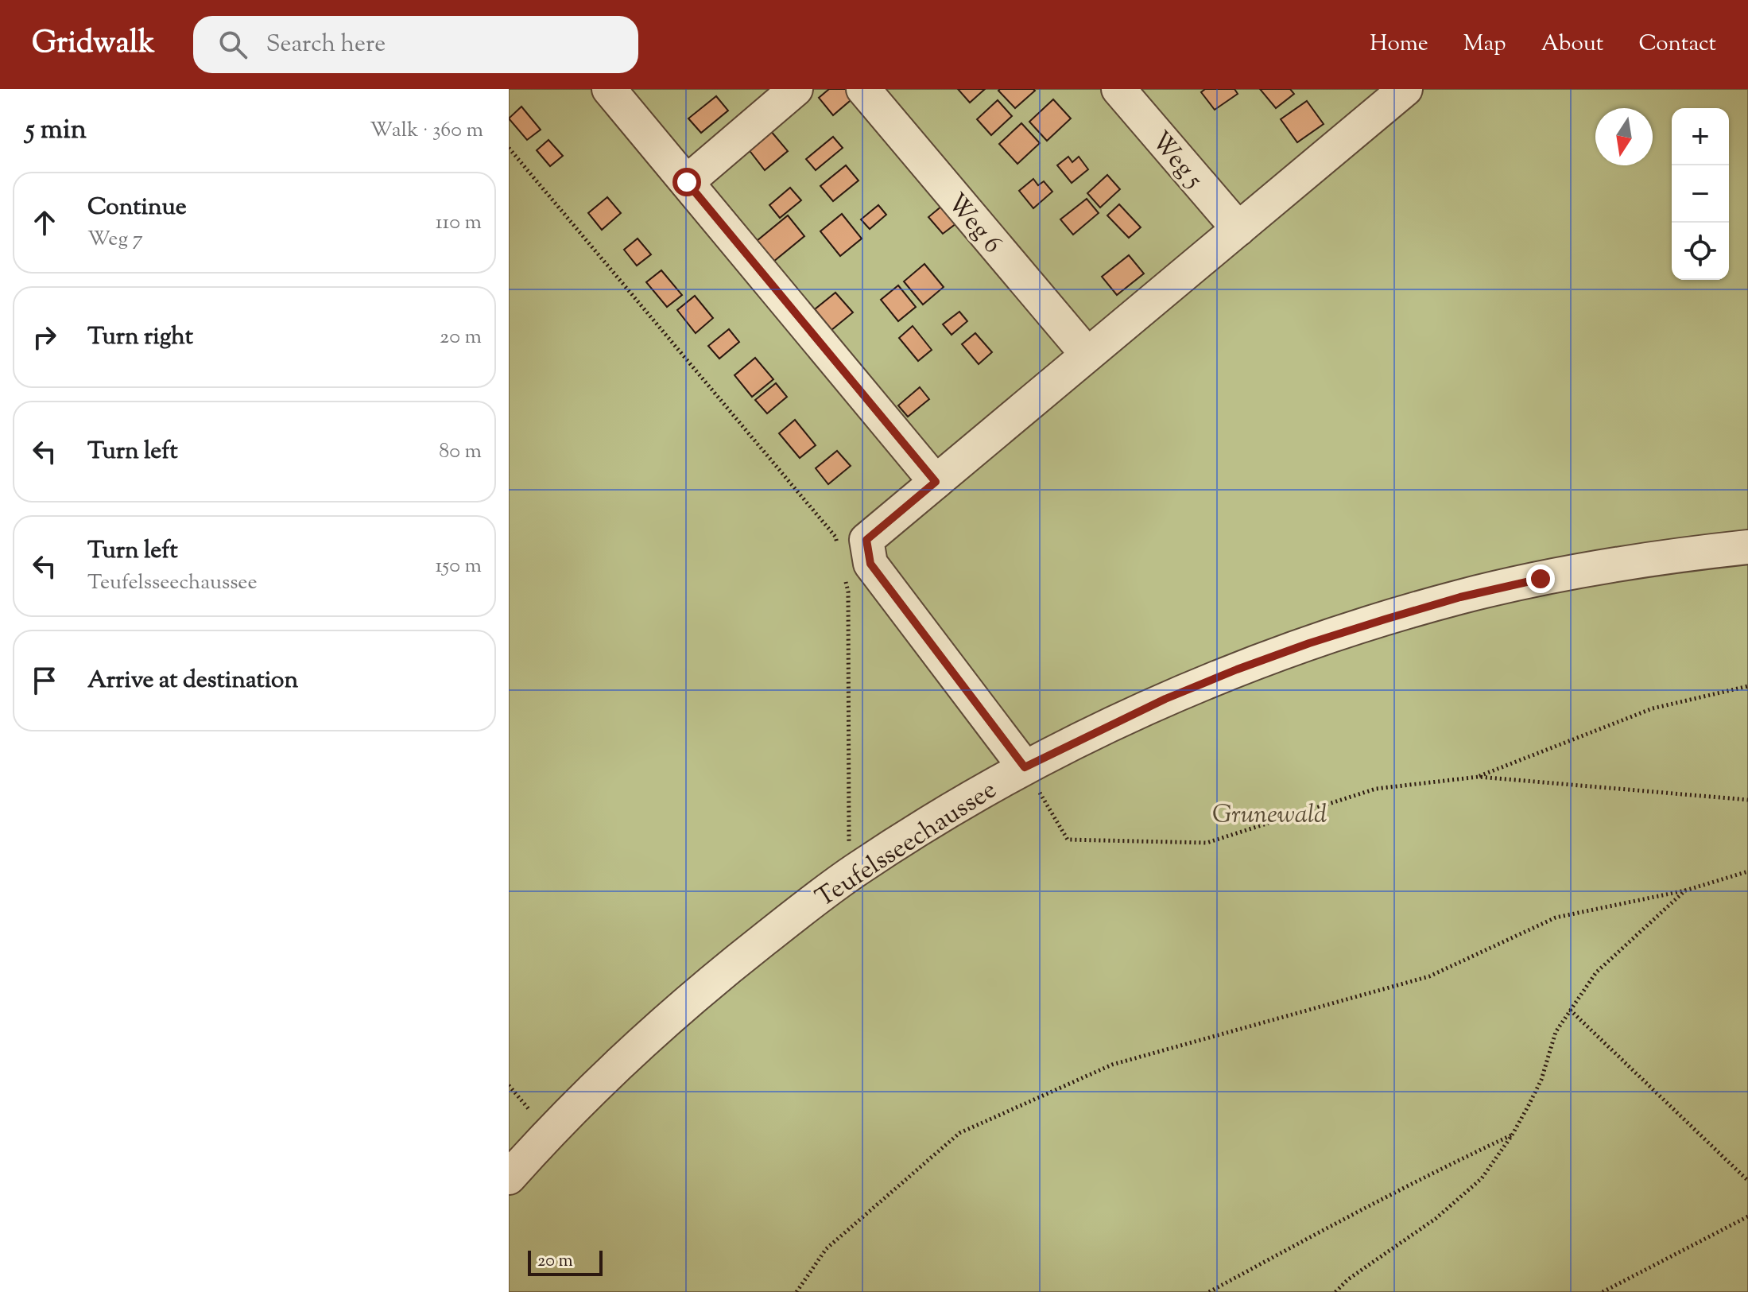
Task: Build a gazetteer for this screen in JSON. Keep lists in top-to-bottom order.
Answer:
{
  "streets": {
    "street": ["Weg 5", "Weg 6", "Teufelsseechaussee"]
  },
  "parks": ["Grunewald"],
  "scale_bar": "20 m",
  "north": "bottom",
  "page": {
    "header": "Gridwalk",
    "search": "Search here",
    "nav": [
      "Home",
      "Map",
      "About",
      "Contact"
    ],
    "heading": ["5 min", "Walk · 360 m"],
    "map_buttons": ["+", "−"],
    "list": [
      ["Continue", "Weg 7", "110 m"],
      ["Turn right", "20 m"],
      ["Turn left", "80 m"],
      ["Turn left", "Teufelsseechaussee", "150 m"],
      "Arrive at destination"
    ],
    "scale": "20 m"
  }
}
